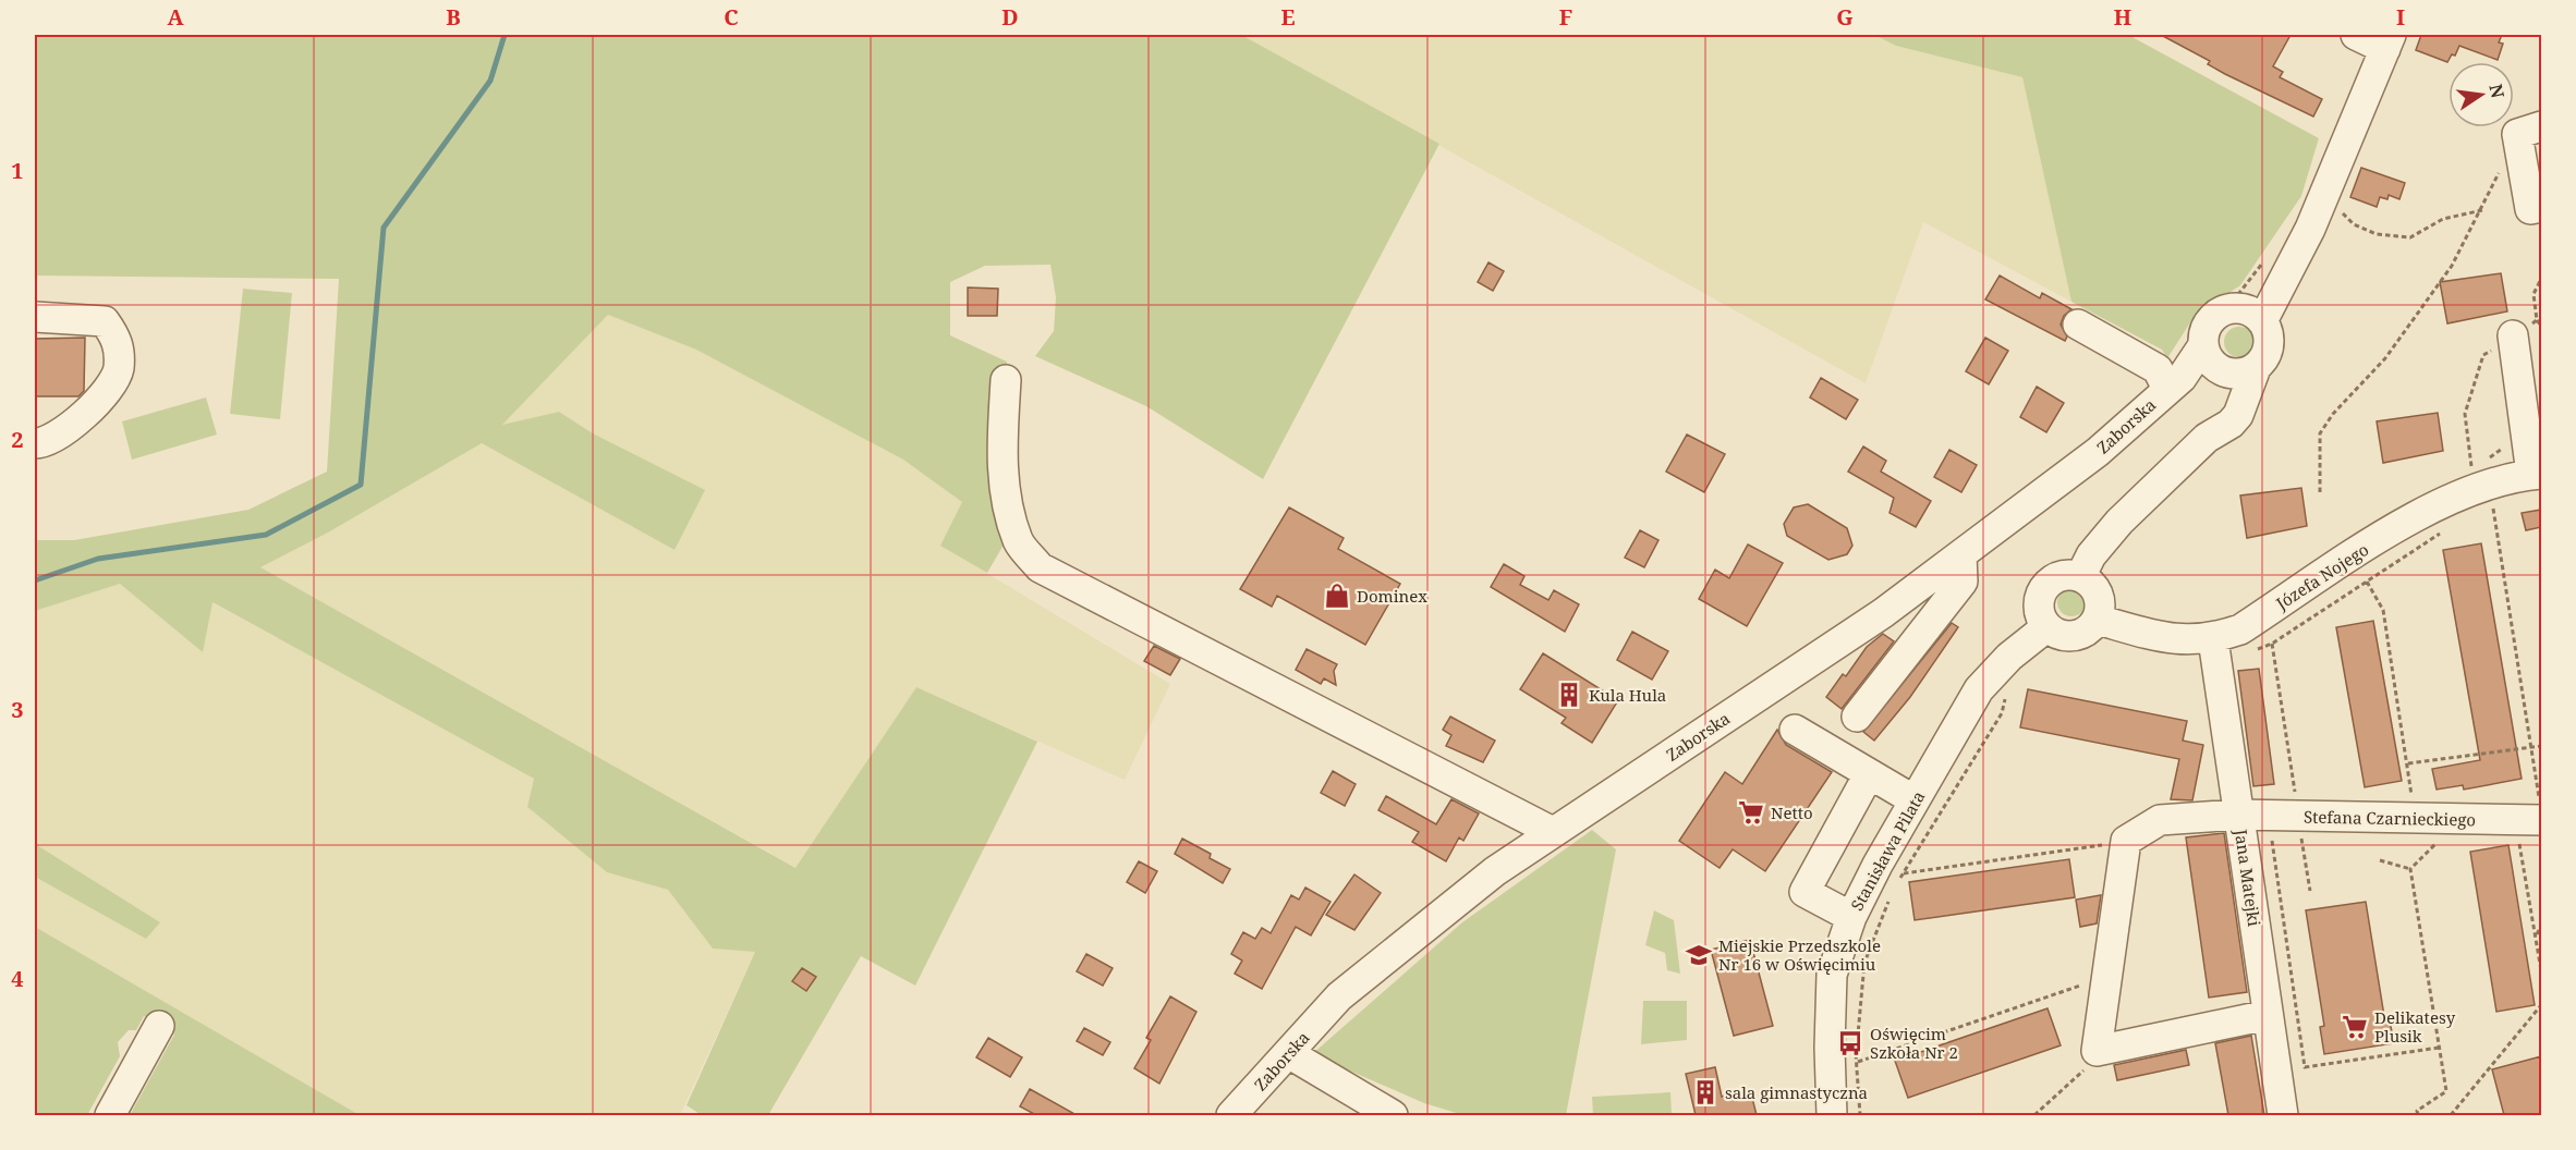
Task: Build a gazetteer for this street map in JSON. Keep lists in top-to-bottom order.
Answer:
{
  "streets": {
    "street": [
      "Zaborska",
      "Józefa Nojego",
      "Stefana Czarnieckiego",
      "Stanisława Pilata",
      "Jana Matejki"
    ]
  },
  "crossings": [
    ["Józefa Nojego", "Stanisława Pilata"],
    ["Józefa Nojego", "Jana Matejki"],
    ["Stefana Czarnieckiego", "Jana Matejki"]
  ],
  "places": {
    "shop": ["Dominex"],
    "building": ["Kula Hula", "sala gimnastyczna"],
    "supermarket": ["Netto", "Delikatesy Plusik"],
    "school or university": ["Miejskie Przedszkole Nr 16 w Oświęcimiu"],
    "bus stop": ["Oświęcim Szkoła Nr 2"]
  },
  "north": "right",
  "grid": {
    "columns": [
      "A",
      "B",
      "C",
      "D",
      "E",
      "F",
      "G",
      "H",
      "I"
    ],
    "rows": [
      "1",
      "2",
      "3",
      "4"
    ]
  }
}
